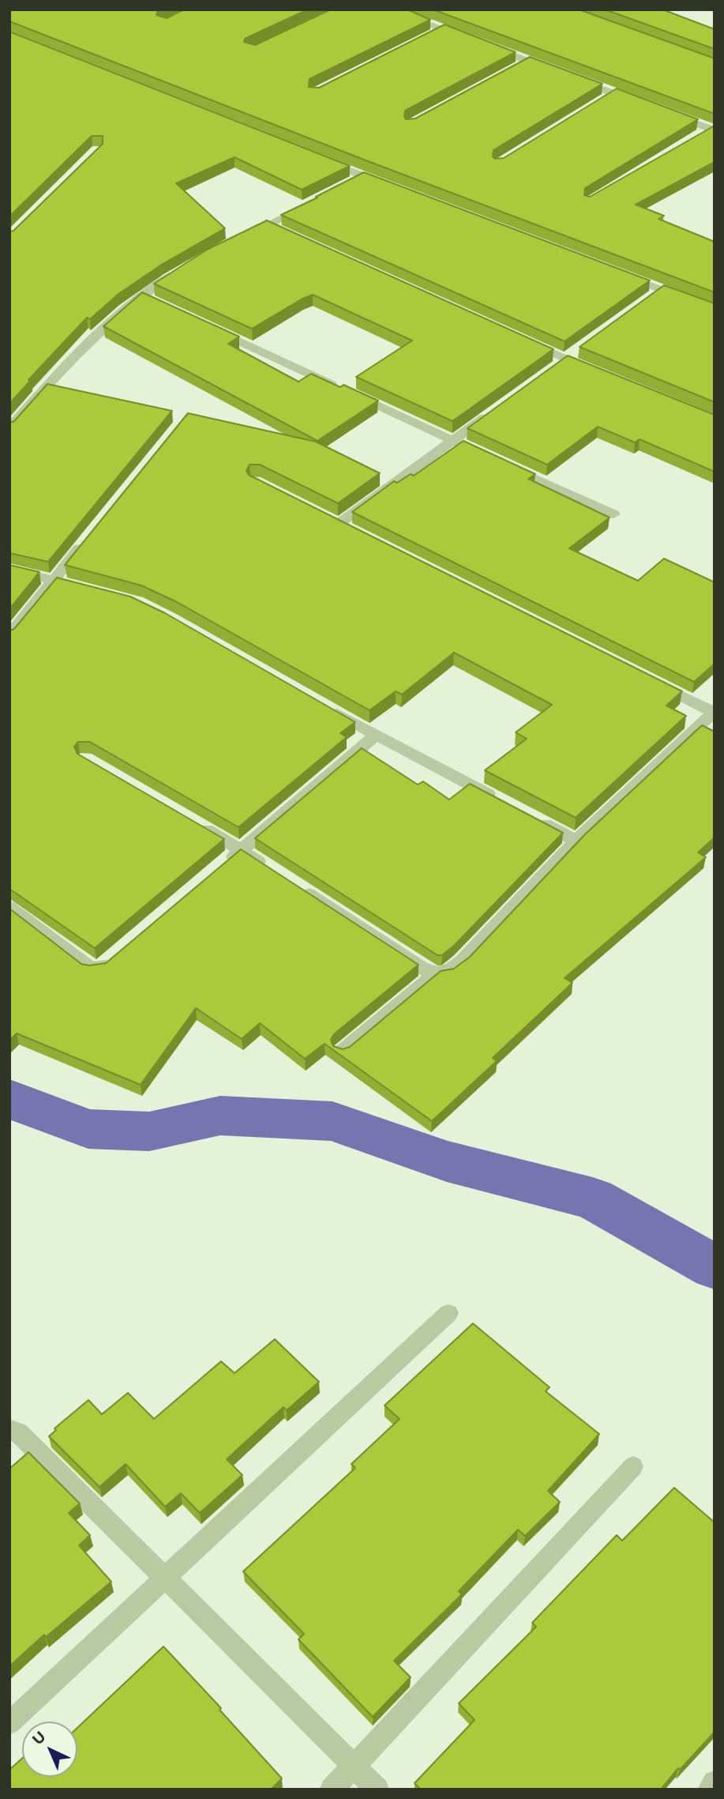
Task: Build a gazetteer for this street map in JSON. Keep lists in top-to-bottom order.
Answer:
{
  "north": "top left"
}
